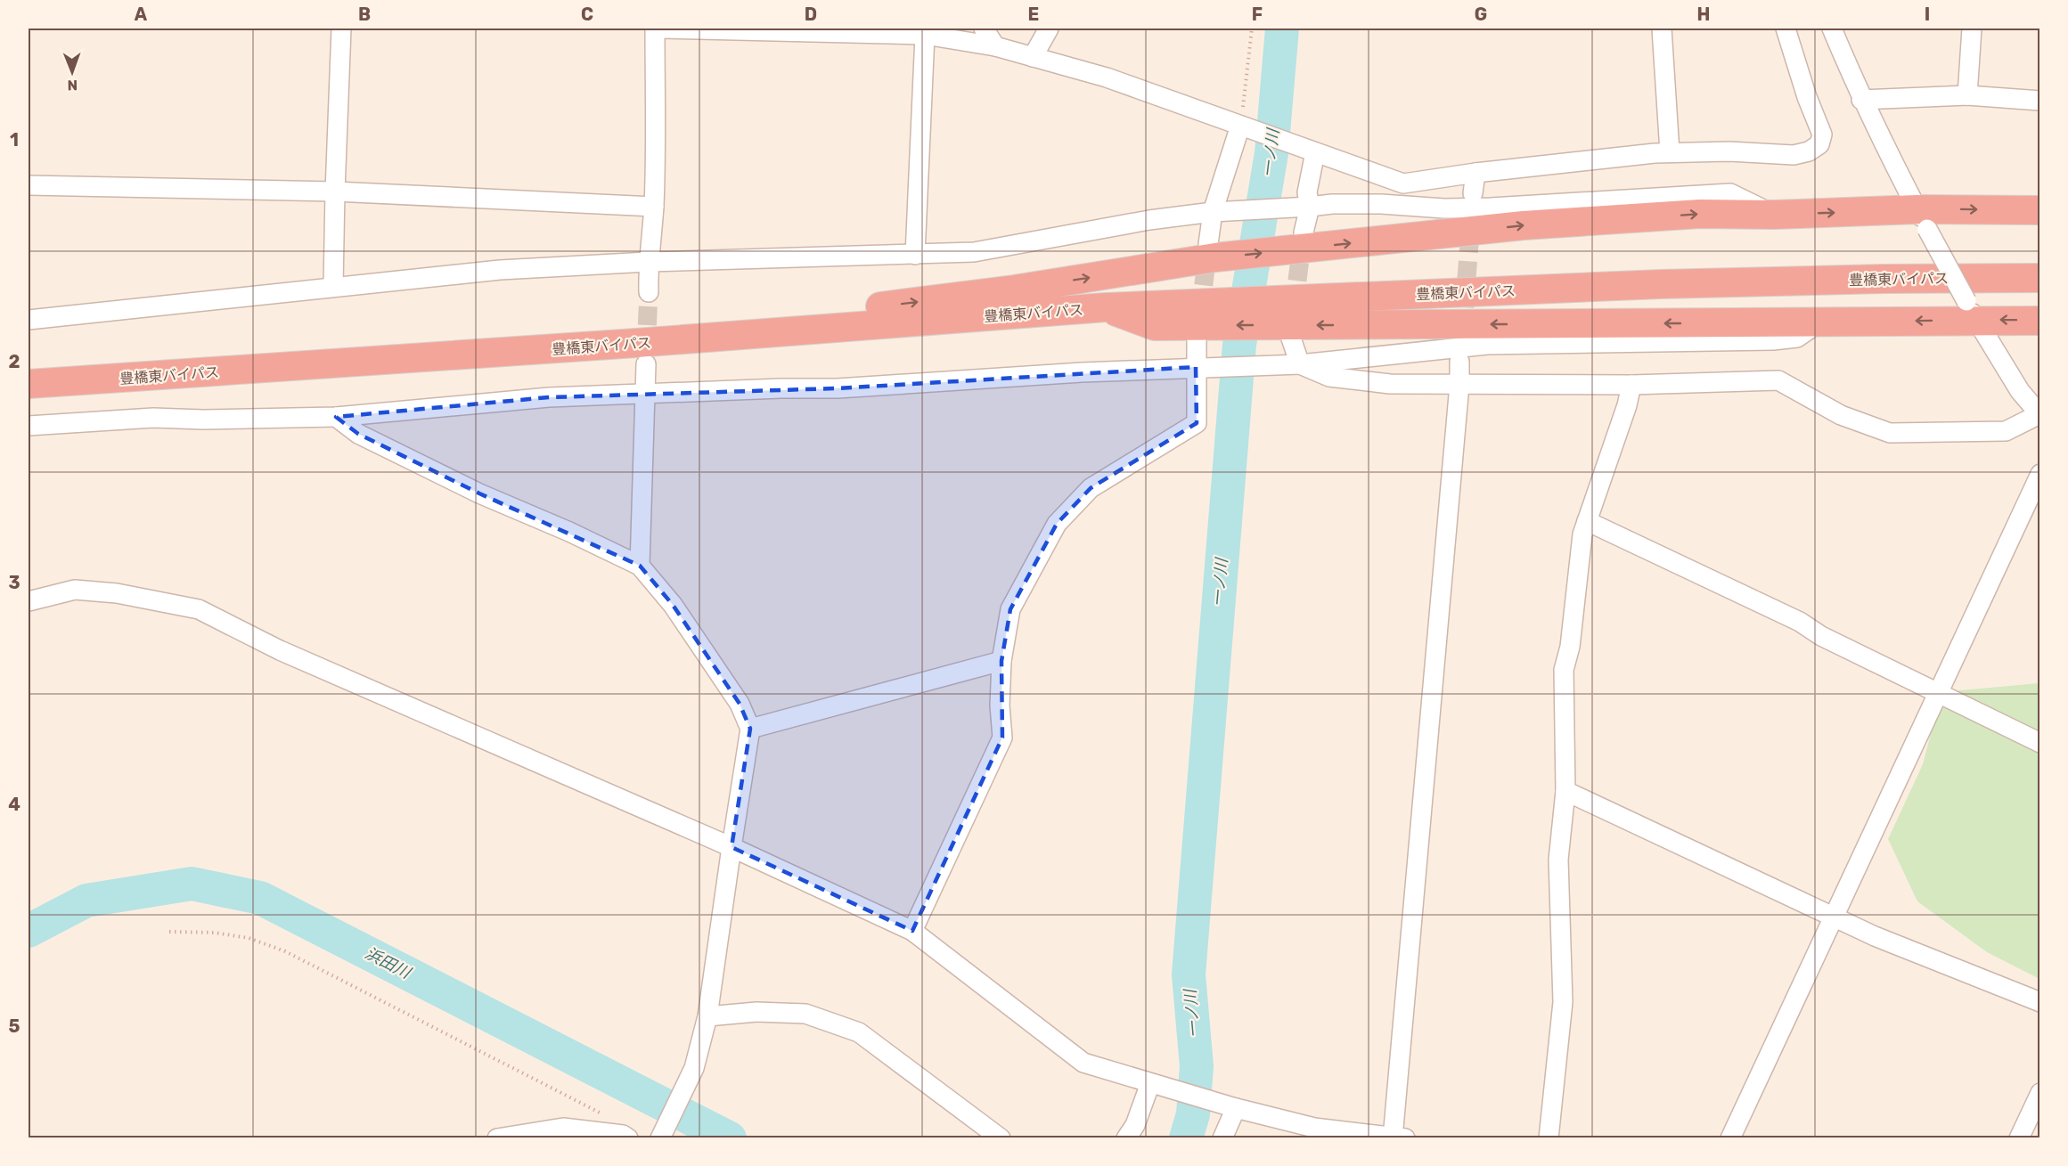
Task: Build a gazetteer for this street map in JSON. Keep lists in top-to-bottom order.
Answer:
{
  "streets": {
    "highway": ["豊橋東バイパス"]
  },
  "water": ["一ノ川", "浜田川"],
  "north": "bottom",
  "grid": {
    "columns": [
      "A",
      "B",
      "C",
      "D",
      "E",
      "F",
      "G",
      "H",
      "I"
    ],
    "rows": [
      "1",
      "2",
      "3",
      "4",
      "5"
    ]
  }
}
